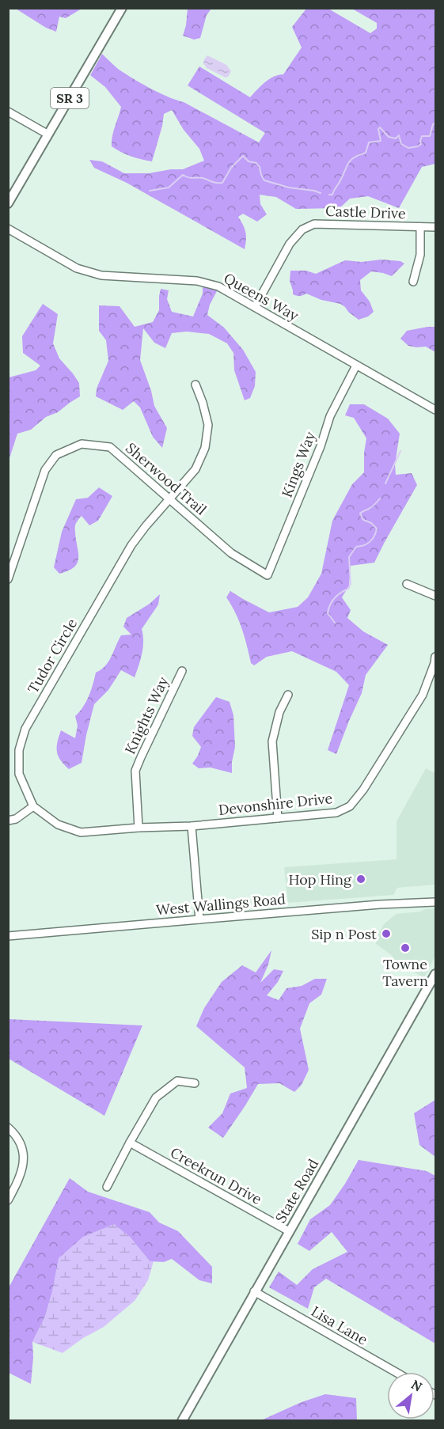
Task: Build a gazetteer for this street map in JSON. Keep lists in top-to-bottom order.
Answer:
{
  "streets": {
    "main road": ["SR 3", "State Road"],
    "street": [
      "Castle Drive",
      "Queens Way",
      "Kings Way",
      "Sherwood Trail",
      "Tudor Circle",
      "Knights Way",
      "Devonshire Drive",
      "West Wallings Road",
      "Creekrun Drive",
      "Lisa Lane"
    ]
  },
  "crossings": [
    ["Castle Drive", "Queens Way"],
    ["Queens Way", "Kings Way"],
    ["Kings Way", "Sherwood Trail"],
    ["Sherwood Trail", "Tudor Circle"],
    ["Tudor Circle", "Knights Way"],
    ["Tudor Circle", "Devonshire Drive"],
    ["Creekrun Drive", "State Road"],
    ["State Road", "Lisa Lane"]
  ],
  "places": ["Hop Hing", "Sip n Post", "Towne Tavern"],
  "north": "top right"
}
